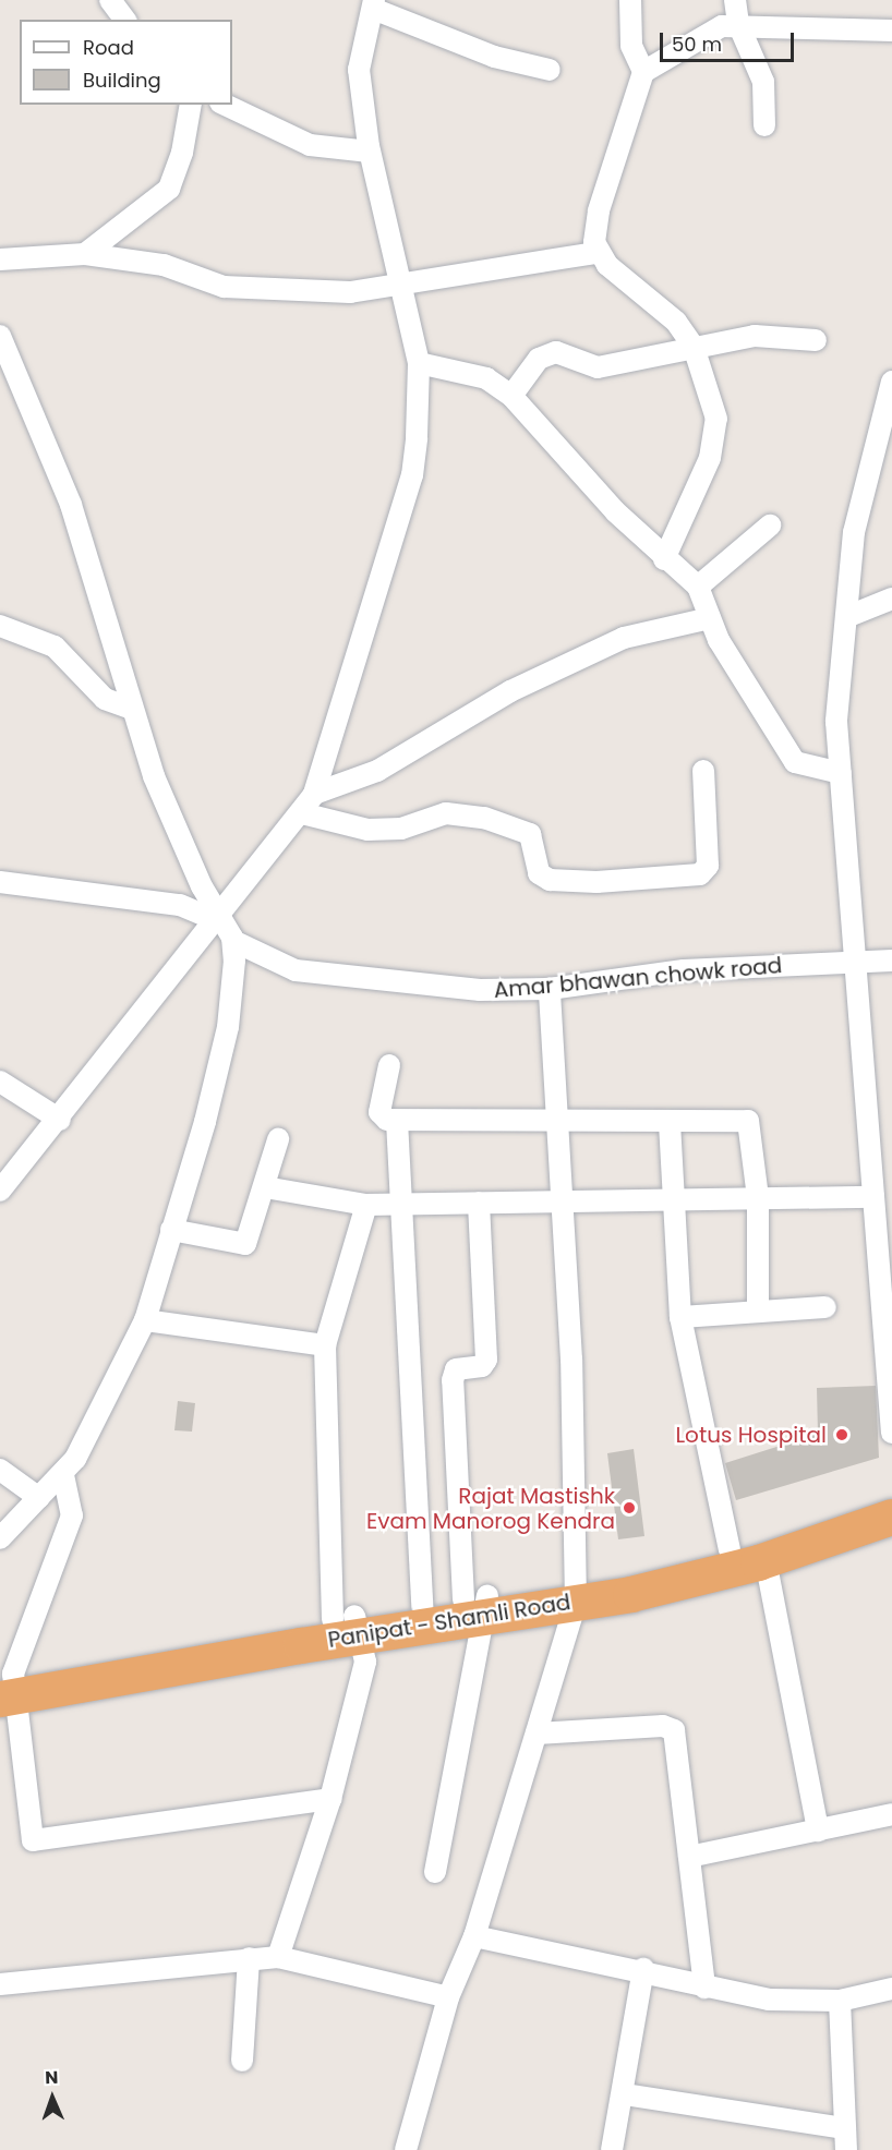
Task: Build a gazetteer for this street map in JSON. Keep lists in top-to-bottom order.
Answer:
{
  "streets": {
    "highway": ["Panipat - Shamli Road"],
    "street": ["Amar bhawan chowk road"]
  },
  "places": ["Lotus Hospital", "Rajat Mastishk Evam Manorog Kendra"],
  "legend": ["Road", "Building"],
  "scale_bar": "50 m",
  "north": "top"
}
